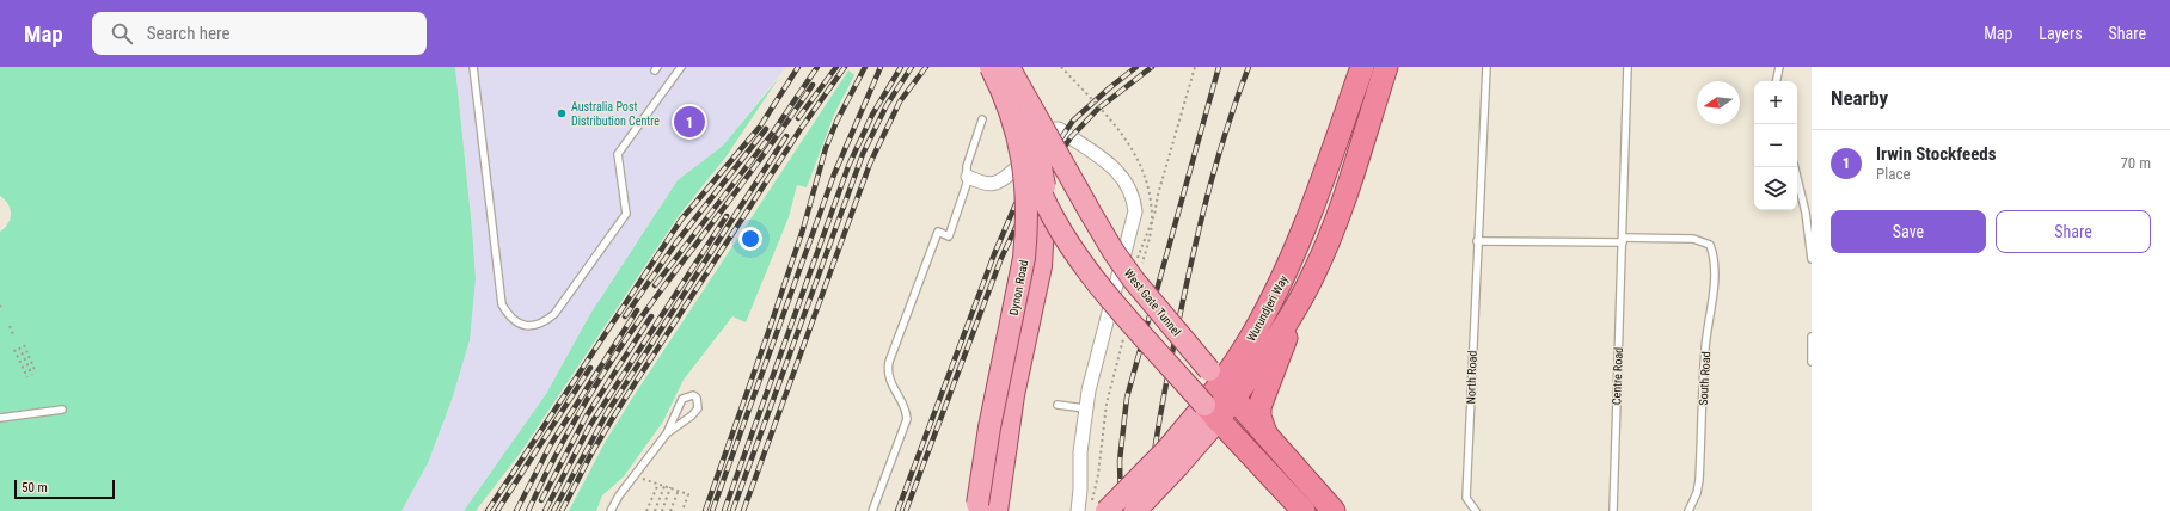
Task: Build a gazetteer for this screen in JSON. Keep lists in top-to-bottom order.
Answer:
{
  "streets": {
    "highway": ["West Gate Tunnel", "Wurundjeri Way"],
    "main road": ["Dynon Road"],
    "lane": ["Centre Road", "North Road", "South Road"]
  },
  "crossings": [
    ["Dynon Road", "West Gate Tunnel"],
    ["West Gate Tunnel", "Wurundjeri Way"],
    ["Centre Road", "South Road"]
  ],
  "places": ["Australia Post Distribution Centre"],
  "scale_bar": "50 m",
  "north": "left",
  "page": {
    "header": "Map",
    "search": "Search here",
    "nav": ["Map", "Layers", "Share"],
    "heading": "Nearby",
    "map_buttons": ["+", "−"],
    "pins": "1",
    "list": [
      {
        "mark": "1",
        "name": "Irwin Stockfeeds",
        "note": "Place",
        "value": "70 m"
      }
    ],
    "buttons": ["Save", "Share"],
    "scale": "50 m"
  }
}
